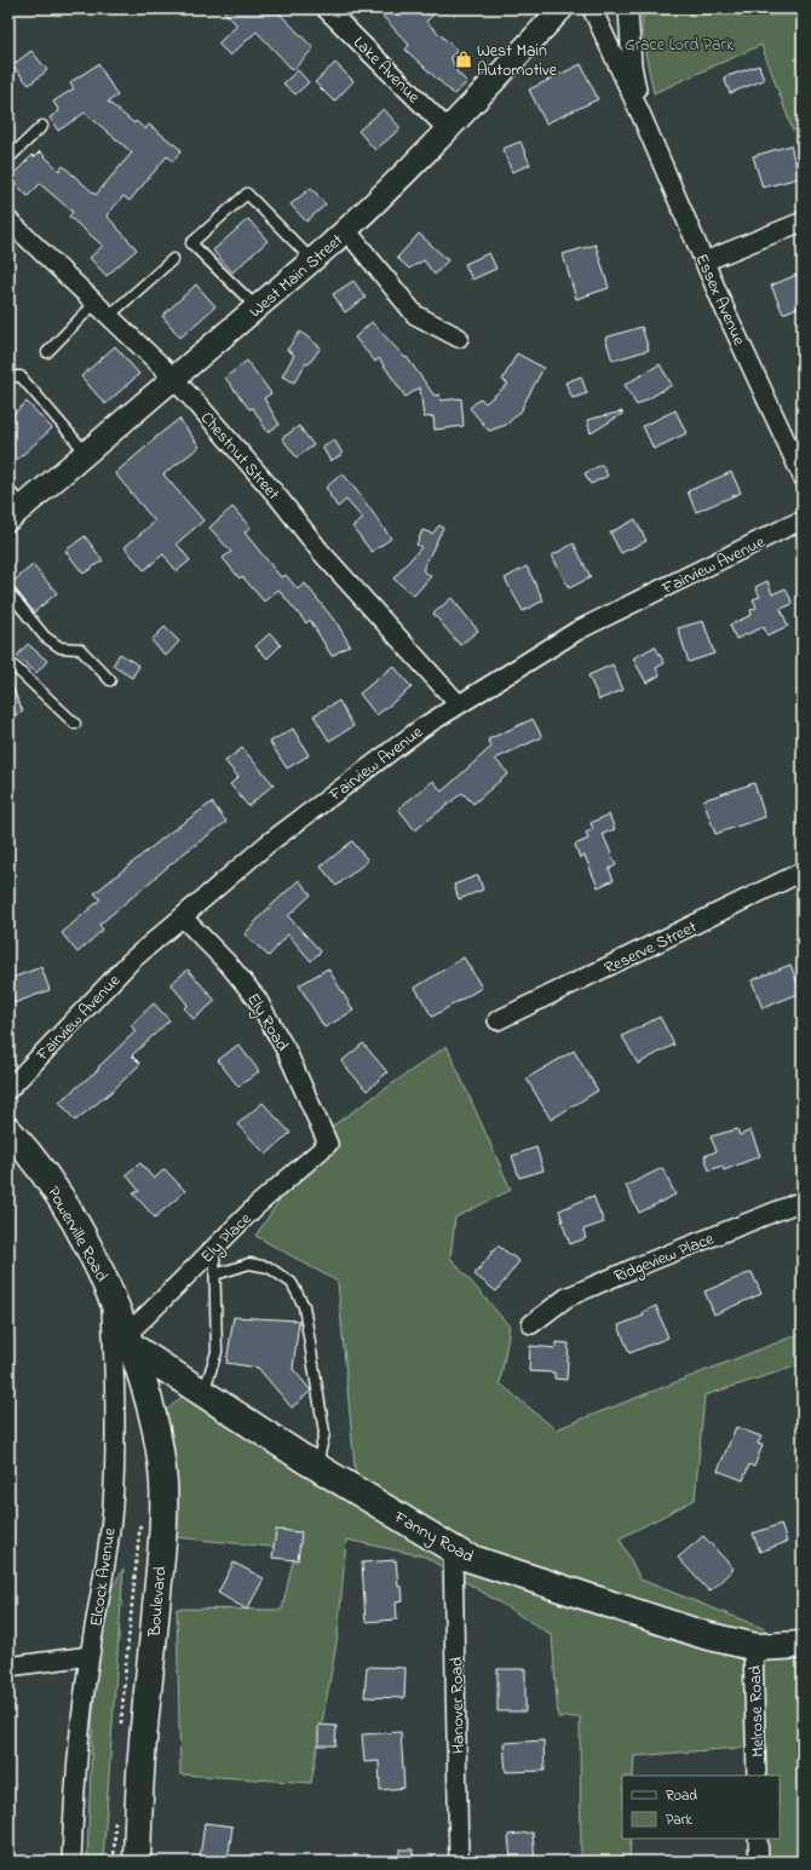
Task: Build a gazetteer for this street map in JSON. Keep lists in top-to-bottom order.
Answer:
{
  "streets": {
    "main road": ["Powerville Road", "Fanny Road", "Boulevard"],
    "street": [
      "Lake Avenue",
      "West Main Street",
      "Essex Avenue",
      "Chestnut Street",
      "Fairview Avenue",
      "Reserve Street",
      "Ely Road",
      "Ely Place",
      "Ridgeview Place",
      "Elcock Avenue",
      "Hanover Road",
      "Melrose Road"
    ]
  },
  "crossings": [
    ["Lake Avenue", "West Main Street"],
    ["West Main Street", "Chestnut Street"],
    ["Chestnut Street", "Fairview Avenue"],
    ["Fairview Avenue", "Ely Road"],
    ["Ely Road", "Ely Place"],
    ["Powerville Road", "Ely Place"],
    ["Powerville Road", "Fanny Road"],
    ["Powerville Road", "Elcock Avenue"],
    ["Powerville Road", "Boulevard"],
    ["Ely Place", "Fanny Road"],
    ["Ely Place", "Boulevard"],
    ["Fanny Road", "Boulevard"],
    ["Fanny Road", "Hanover Road"],
    ["Fanny Road", "Melrose Road"]
  ],
  "parks": ["Grace Lord Park"],
  "places": {
    "shop": ["West Main Automotive"]
  },
  "legend": ["Road", "Park"]
}
